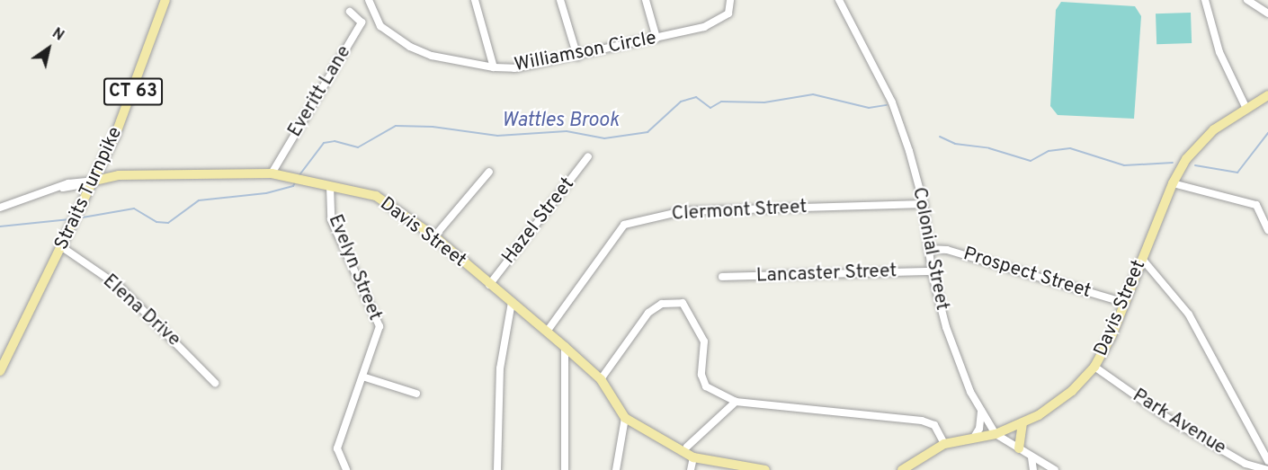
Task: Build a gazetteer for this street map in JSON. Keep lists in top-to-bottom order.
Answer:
{
  "streets": {
    "main road": ["CT 63", "Straits Turnpike", "Davis Street"],
    "street": [
      "Williamson Circle",
      "Everitt Lane",
      "Clermont Street",
      "Hazel Street",
      "Colonial Street",
      "Evelyn Street",
      "Prospect Street",
      "Lancaster Street",
      "Elena Drive",
      "Park Avenue"
    ]
  },
  "crossings": [
    ["Everitt Lane", "Davis Street"],
    ["Straits Turnpike", "Davis Street"],
    ["Straits Turnpike", "Elena Drive"],
    ["Clermont Street", "Davis Street"],
    ["Clermont Street", "Colonial Street"],
    ["Hazel Street", "Davis Street"],
    ["Davis Street", "Colonial Street"],
    ["Davis Street", "Evelyn Street"],
    ["Davis Street", "Prospect Street"],
    ["Davis Street", "Park Avenue"],
    ["Colonial Street", "Prospect Street"],
    ["Colonial Street", "Lancaster Street"]
  ],
  "water": ["Wattles Brook"],
  "north": "top right"
}
